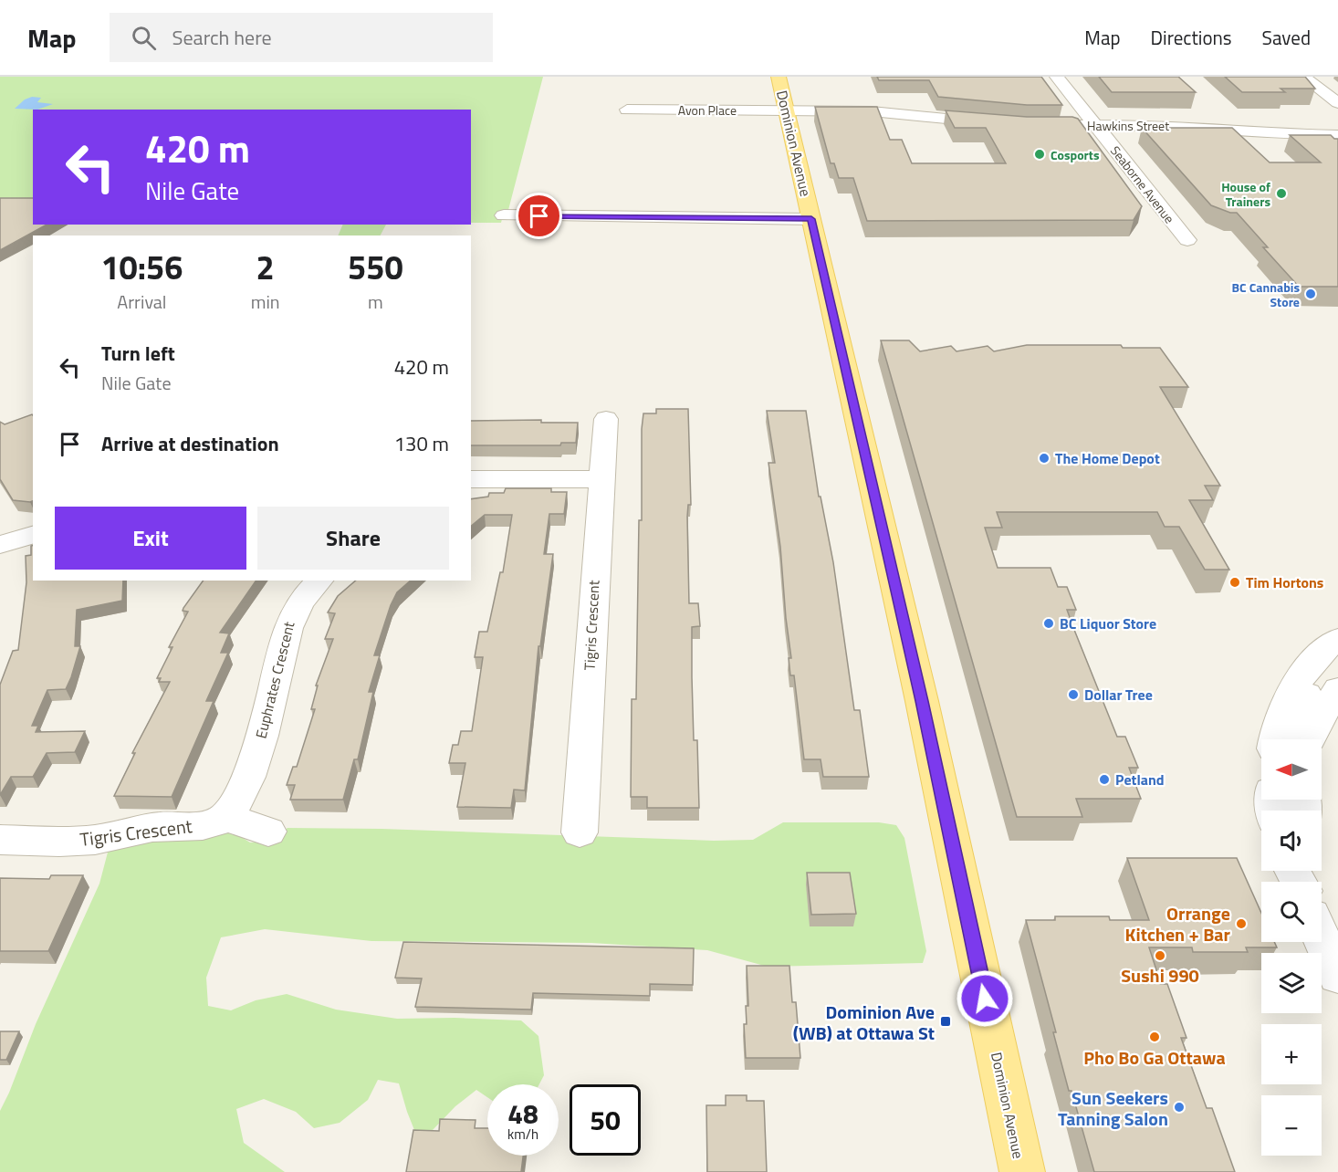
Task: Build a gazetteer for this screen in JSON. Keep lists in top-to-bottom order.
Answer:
{
  "streets": {
    "main road": ["Dominion Avenue"],
    "street": [
      "Avon Place",
      "Hawkins Street",
      "Seaborne Avenue",
      "Tigris Crescent",
      "Euphrates Crescent"
    ]
  },
  "crossings": [
    ["Avon Place", "Dominion Avenue"],
    ["Hawkins Street", "Seaborne Avenue"],
    ["Tigris Crescent", "Euphrates Crescent"]
  ],
  "places": {
    "other": [
      "Cosports",
      "House of Trainers",
      "BC Cannabis Store",
      "The Home Depot",
      "Tim Hortons",
      "BC Liquor Store",
      "Dollar Tree",
      "Petland",
      "Orrange Kitchen + Bar",
      "Sushi 990",
      "Pho Bo Ga Ottawa",
      "Sun Seekers Tanning Salon"
    ],
    "transit": ["Dominion Ave (WB) at Ottawa St"]
  },
  "north": "left",
  "page": {
    "header": "Map",
    "search": "Search here",
    "nav": ["Map", "Directions", "Saved"],
    "turn": ["420 m", "Nile Gate"],
    "eta": [
      "10:56",
      "Arrival",
      "2",
      "min",
      "550",
      "m"
    ],
    "list": [
      {
        "name": "Turn left",
        "note": "Nile Gate",
        "value": "420 m"
      },
      {
        "name": "Arrive at destination",
        "value": "130 m"
      }
    ],
    "buttons": ["Exit", "Share"],
    "map_buttons": ["+", "−"],
    "speed": "48 km/h",
    "limit": "50"
  }
}
